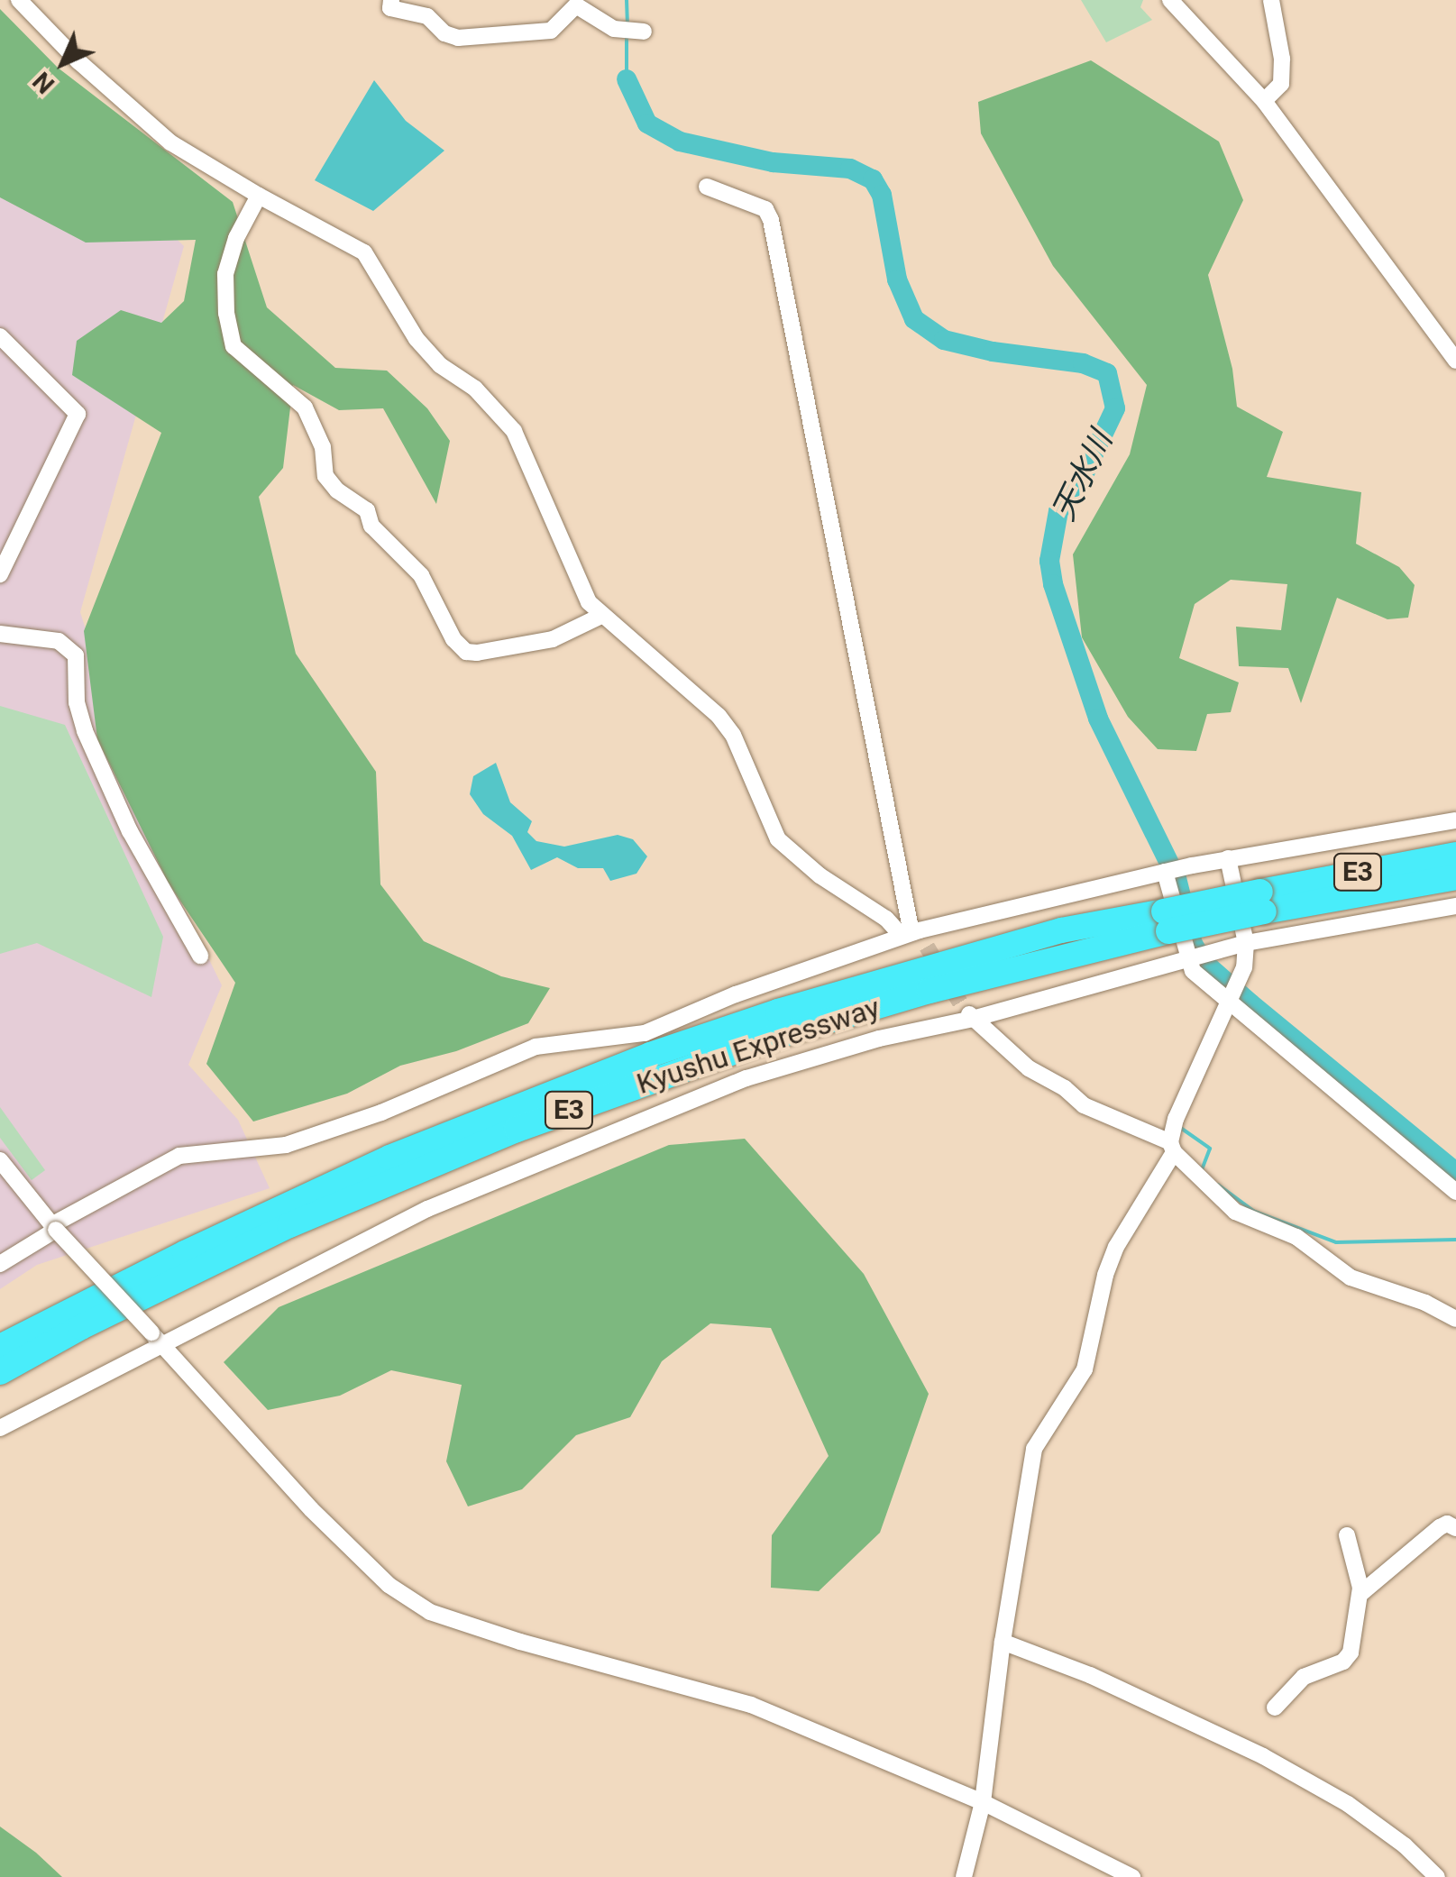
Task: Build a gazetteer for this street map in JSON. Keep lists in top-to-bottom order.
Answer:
{
  "streets": {
    "highway": ["E3", "Kyushu Expressway"]
  },
  "water": ["天水川"],
  "north": "bottom left"
}
